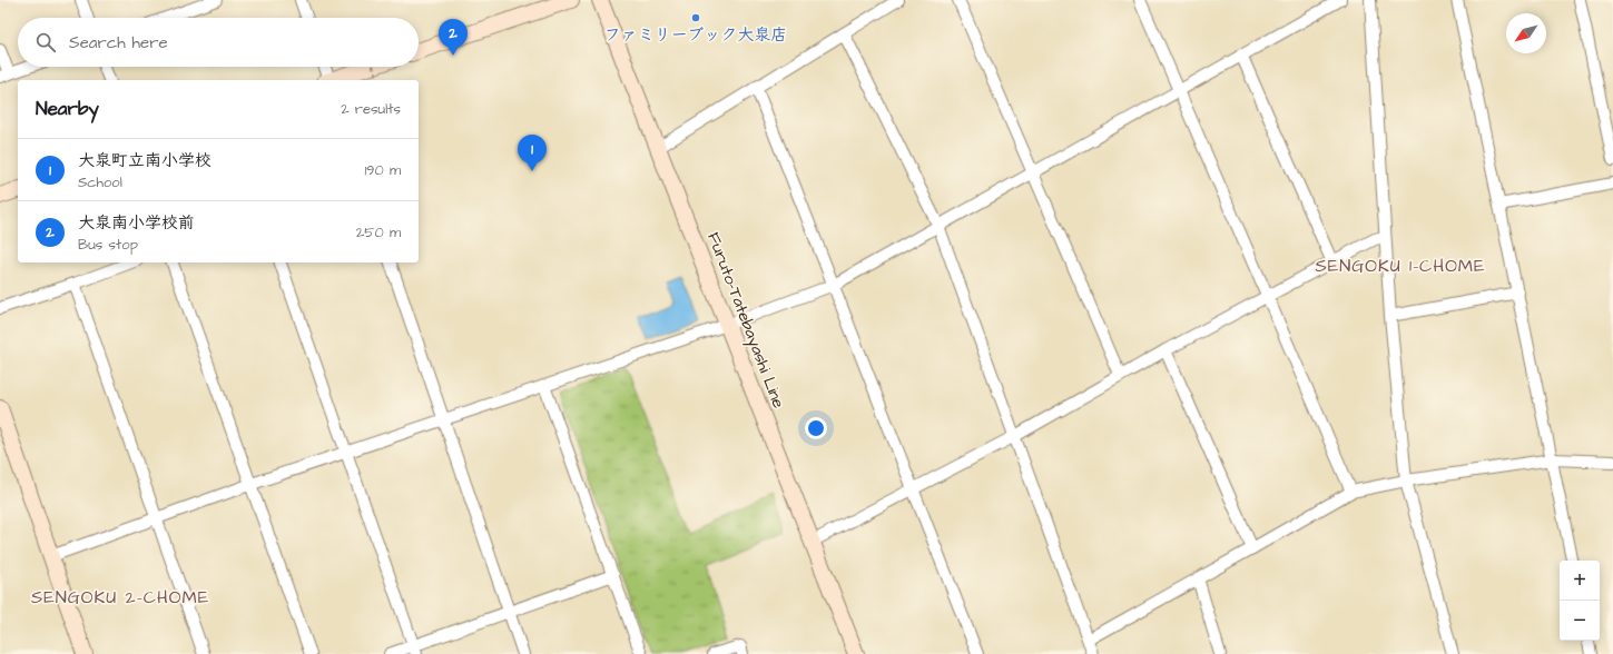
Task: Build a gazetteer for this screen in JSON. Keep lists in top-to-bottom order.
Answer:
{
  "streets": {
    "main road": ["Furuto-Tatebayashi Line"]
  },
  "districts": ["SENGOKU 1-CHOME", "SENGOKU 2-CHOME"],
  "places": ["ファミリーブック大泉店"],
  "north": "bottom left",
  "page": {
    "search": "Search here",
    "pins": ["2", "1"],
    "heading": ["Nearby", "2 results"],
    "list": [
      {
        "mark": "1",
        "name": "大泉町立南小学校",
        "note": "School",
        "value": "190 m"
      },
      {
        "mark": "2",
        "name": "大泉南小学校前",
        "note": "Bus stop",
        "value": "250 m"
      }
    ],
    "map_buttons": ["+", "−"]
  }
}
